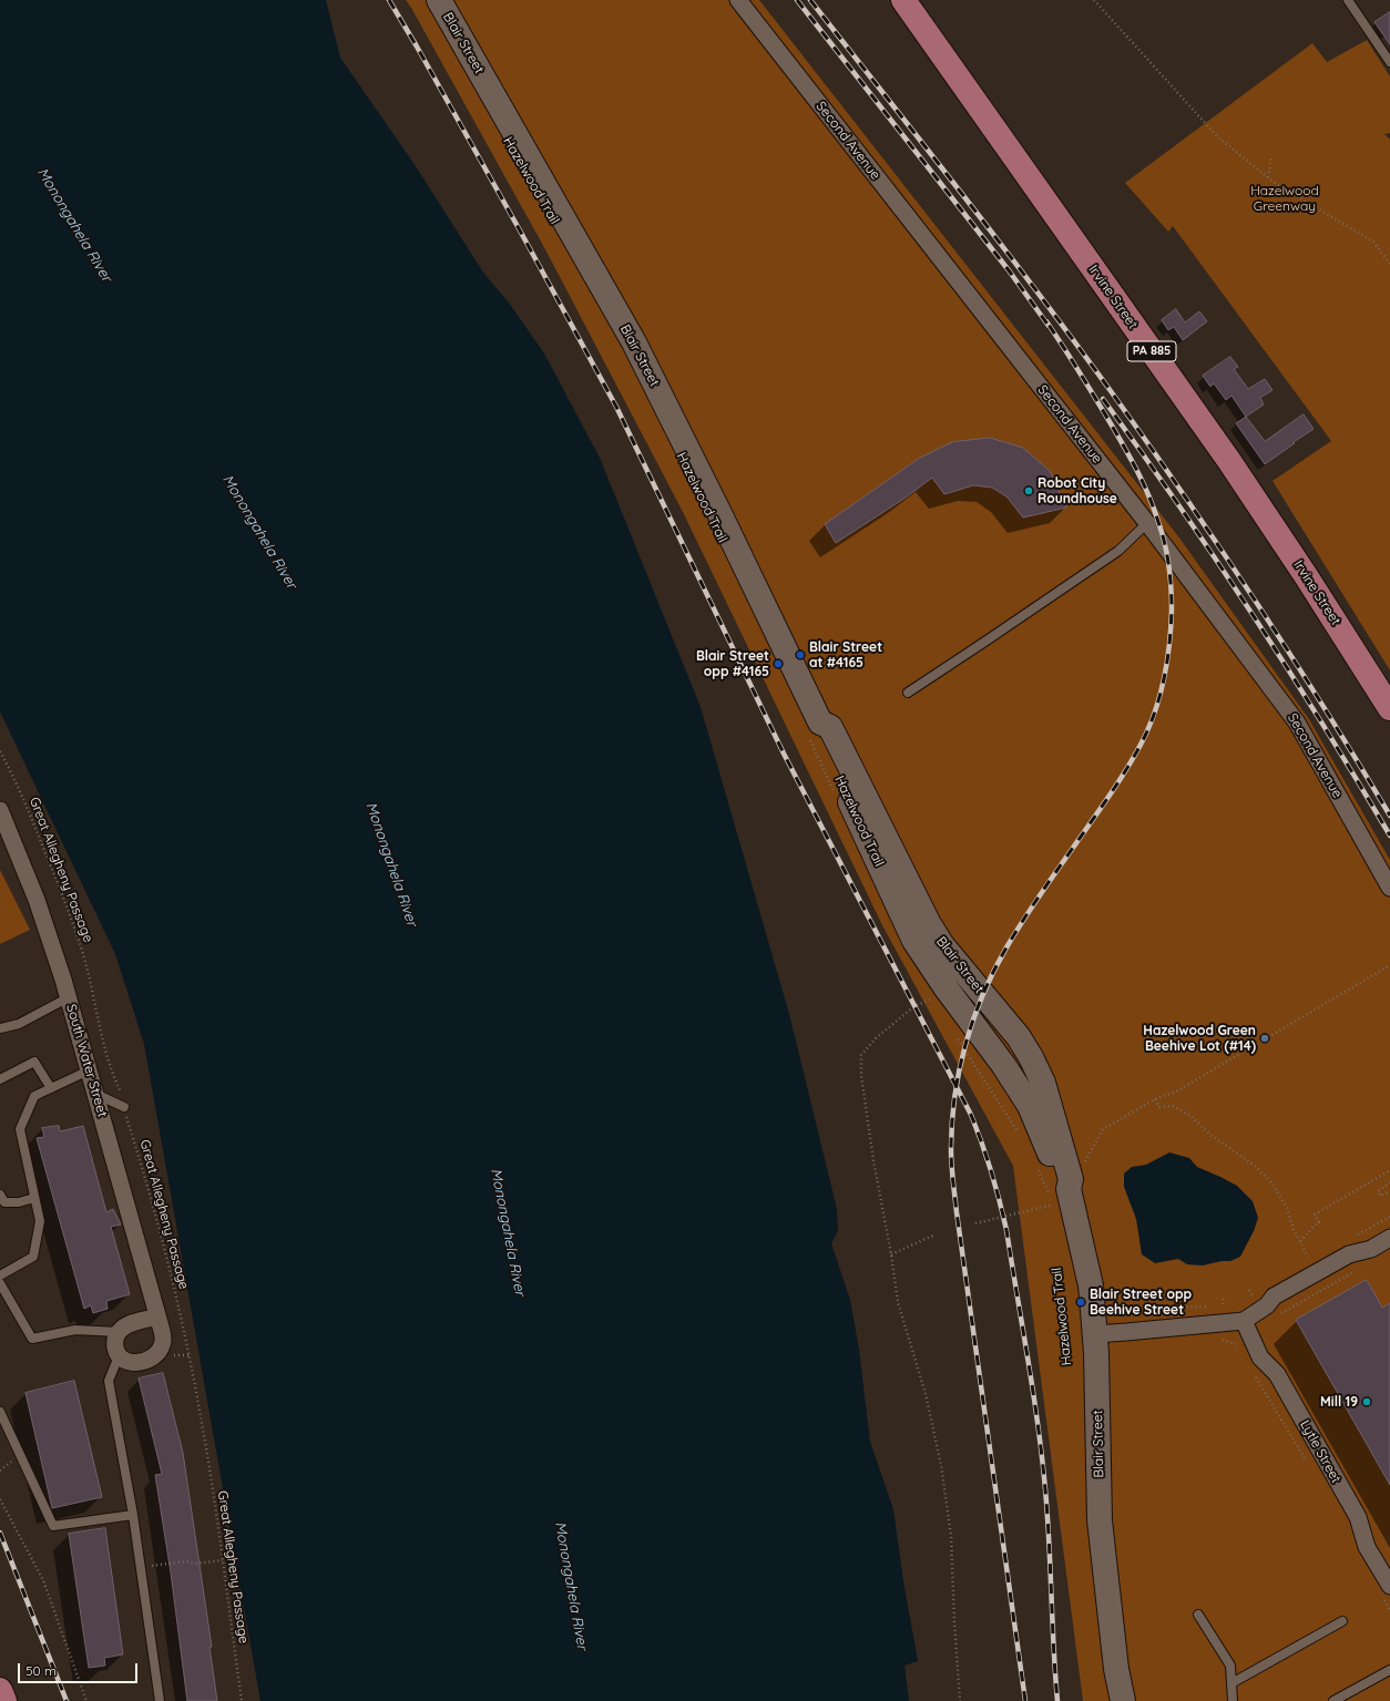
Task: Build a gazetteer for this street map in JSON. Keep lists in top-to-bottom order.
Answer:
{
  "streets": {
    "main road": ["Irvine Street", "PA 885"],
    "street": [
      "Blair Street",
      "Second Avenue",
      "South Water Street",
      "Lytle Street"
    ],
    "path": ["Hazelwood Trail", "Great Allegheny Passage"]
  },
  "crossings": [
    ["Blair Street", "Hazelwood Trail"]
  ],
  "water": ["Monongahela River"],
  "parks": ["Hazelwood Greenway"],
  "places": [
    "Robot City Roundhouse",
    "Blair Street at #4165",
    "Blair Street opp #4165",
    "Hazelwood Green Beehive Lot (#14)",
    "Blair Street opp Beehive Street",
    "Mill 19"
  ],
  "scale_bar": "50 m"
}
